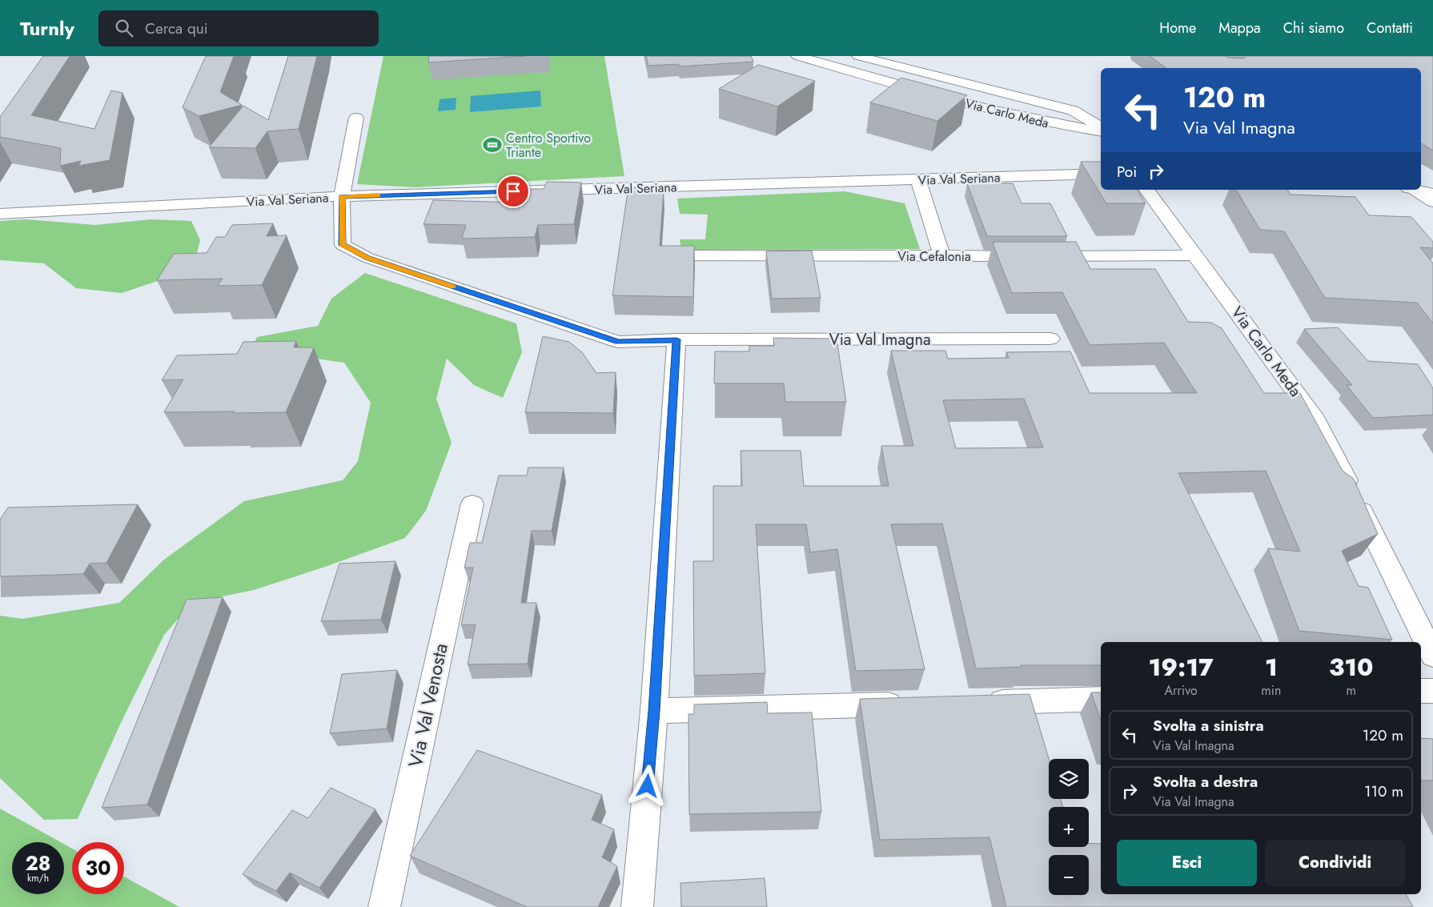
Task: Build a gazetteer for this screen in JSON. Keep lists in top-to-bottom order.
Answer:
{
  "streets": {
    "street": [
      "Via Carlo Meda",
      "Via Val Seriana",
      "Via Cefalonia",
      "Via Val Imagna",
      "Via Val Venosta"
    ]
  },
  "crossings": [
    ["Via Carlo Meda", "Via Cefalonia"],
    ["Via Val Seriana", "Via Val Imagna"]
  ],
  "places": {
    "sports": ["Centro Sportivo Triante"]
  },
  "page": {
    "header": "Turnly",
    "search": "Cerca qui",
    "nav": [
      "Home",
      "Mappa",
      "Chi siamo",
      "Contatti"
    ],
    "turn": ["120 m", "Via Val Imagna"],
    "then": "Poi",
    "eta": [
      "19:17",
      "Arrivo",
      "1",
      "min",
      "310",
      "m"
    ],
    "list": [
      {
        "name": "Svolta a sinistra",
        "note": "Via Val Imagna",
        "value": "120 m"
      },
      {
        "name": "Svolta a destra",
        "note": "Via Val Imagna",
        "value": "110 m"
      }
    ],
    "map_buttons": ["+", "−"],
    "buttons": ["Esci", "Condividi"],
    "speed": "28 km/h",
    "limit": "30"
  }
}
